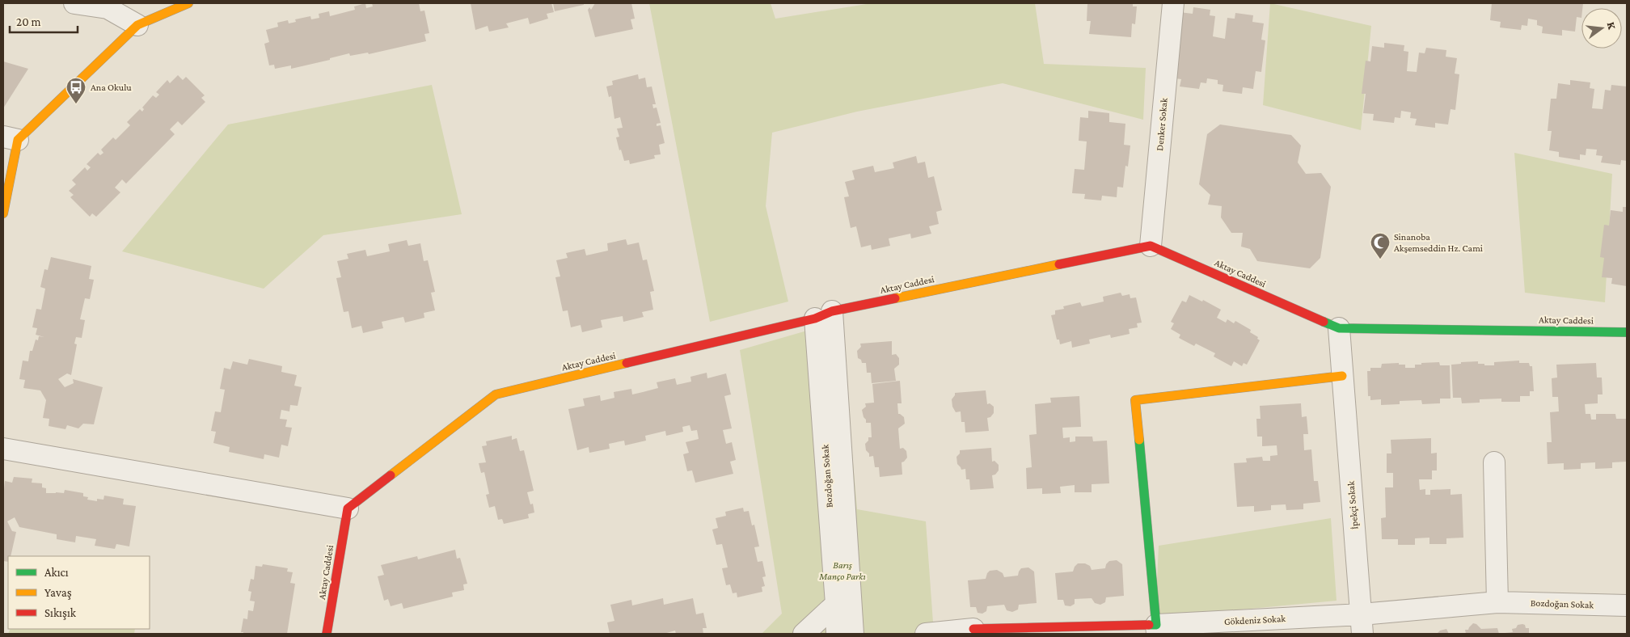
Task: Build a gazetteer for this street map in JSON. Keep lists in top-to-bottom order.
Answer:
{
  "streets": {
    "main road": ["Aktay Caddesi"],
    "street": [
      "Denker Sokak",
      "Bozdoğan Sokak",
      "İpekçi Sokak",
      "Gökdeniz Sokak"
    ]
  },
  "crossings": [
    ["Denker Sokak", "Aktay Caddesi"],
    ["Aktay Caddesi", "Bozdoğan Sokak"],
    ["Aktay Caddesi", "İpekçi Sokak"],
    ["Bozdoğan Sokak", "İpekçi Sokak"],
    ["Bozdoğan Sokak", "Gökdeniz Sokak"],
    ["İpekçi Sokak", "Gökdeniz Sokak"]
  ],
  "parks": ["Barış Manço Parkı"],
  "places": {
    "bus stop": ["Ana Okulu"],
    "mosque": ["Sinanoba Akşemseddin Hz. Cami"]
  },
  "legend": ["Akıcı", "Yavaş", "Sıkışık"],
  "scale_bar": "20 m",
  "north": "right"
}
